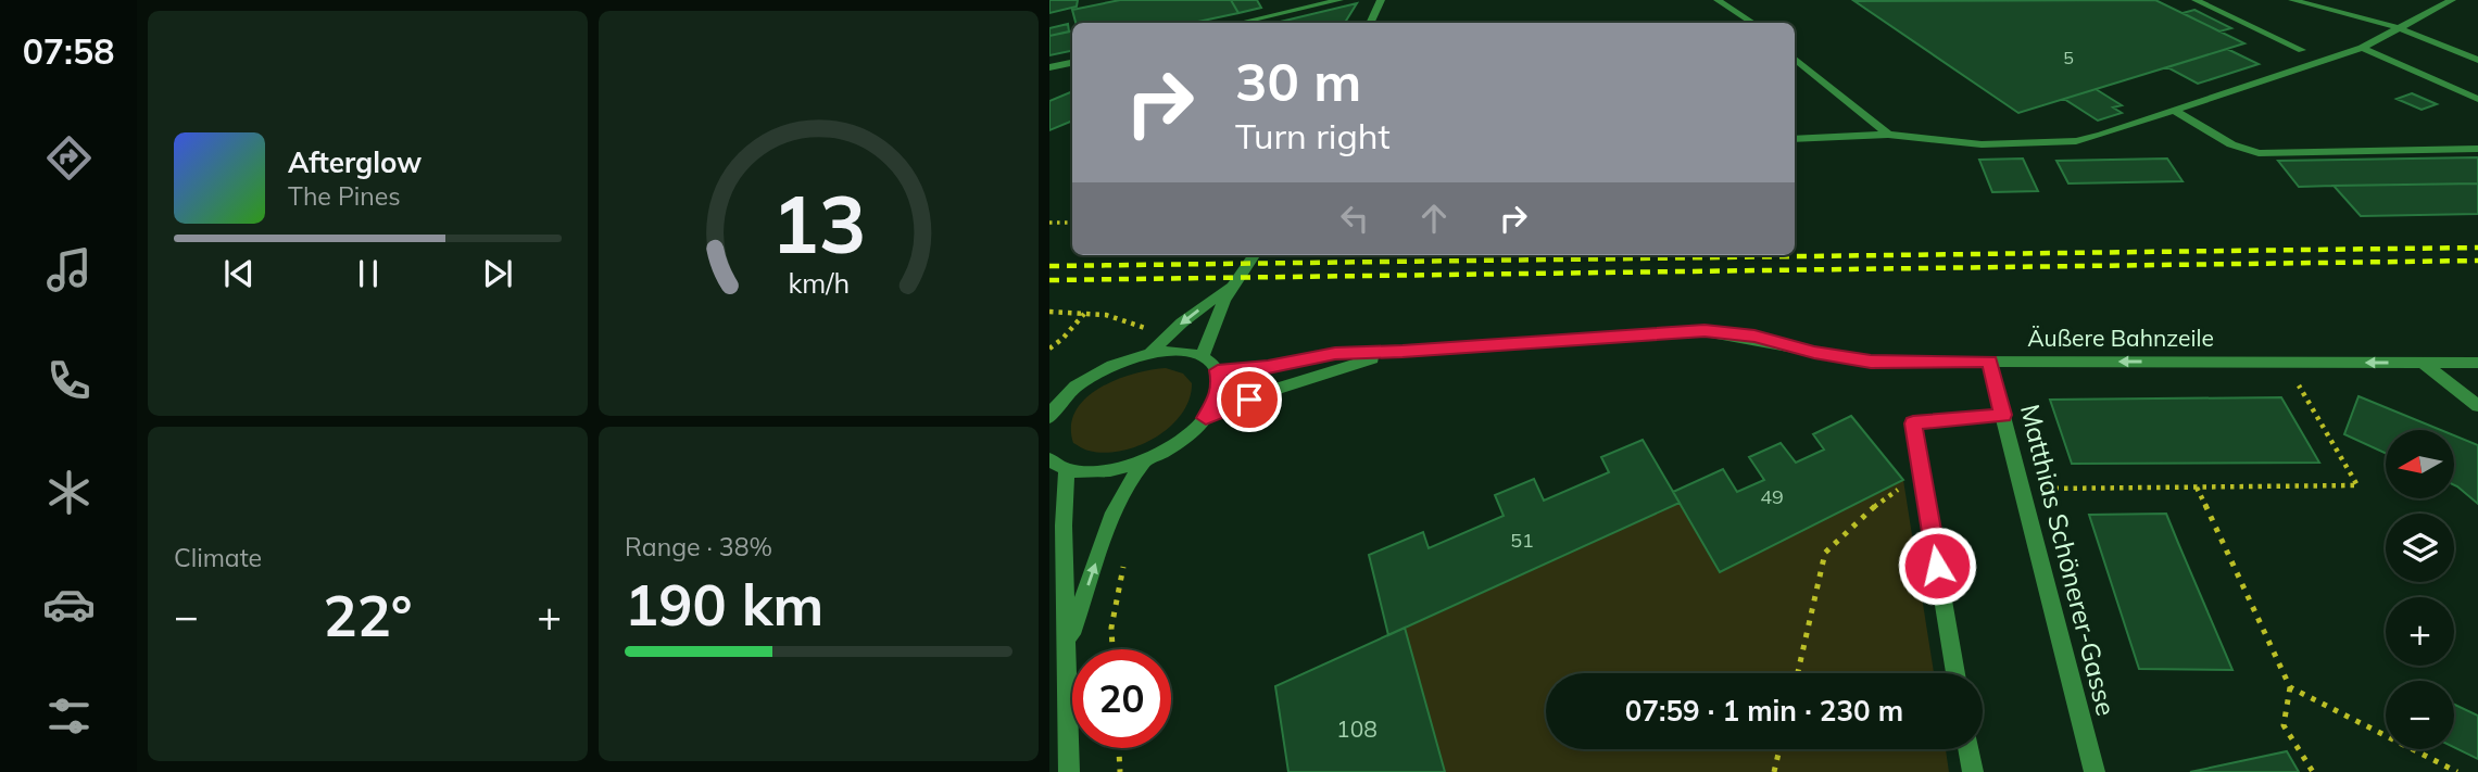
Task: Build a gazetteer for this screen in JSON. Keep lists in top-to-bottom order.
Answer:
{
  "streets": {
    "street": ["Äußere Bahnzeile", "Matthias Schönerer-Gasse"]
  },
  "crossings": [
    ["Äußere Bahnzeile", "Matthias Schönerer-Gasse"]
  ],
  "house_numbers": [
    "5",
    "49",
    "51",
    "108"
  ],
  "north": "left",
  "page": {
    "tabs": "07:58",
    "turn": ["30 m", "Turn right"],
    "song": ["Afterglow", "The Pines"],
    "tile": [
      "Climate",
      ["Range · 38%", "190 km"]
    ],
    "map_buttons": ["+", "−"],
    "heat": ["−", "22°", "+"],
    "limit": "20",
    "trip": "07:59 · 1 min · 230 m",
    "gauge": ["13", "km/h"]
  }
}
